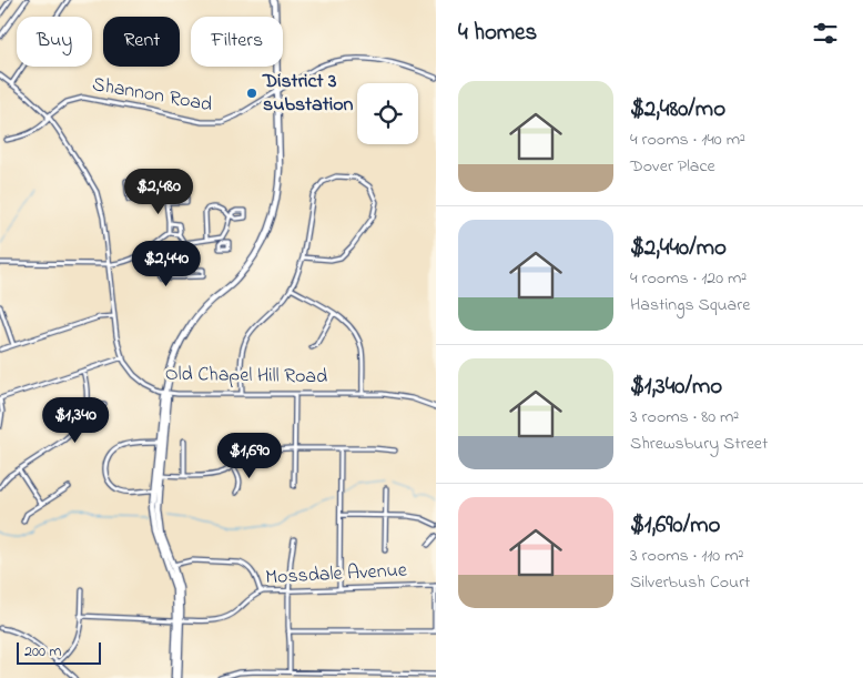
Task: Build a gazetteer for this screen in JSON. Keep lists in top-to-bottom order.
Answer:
{
  "streets": {
    "street": ["Shannon Road", "Old Chapel Hill Road", "Mossdale Avenue"]
  },
  "crossings": [
    ["Shannon Road", "Old Chapel Hill Road"]
  ],
  "places": ["District 3 substation"],
  "scale_bar": "200 m",
  "page": {
    "heading": "4 homes",
    "chip": ["Buy", "Rent", "Filters"],
    "list": [
      {
        "name": "$2,480/mo",
        "note": "4 rooms · 140 m² · Dover Place"
      },
      {
        "name": "$2,440/mo",
        "note": "4 rooms · 120 m² · Hastings Square"
      },
      {
        "name": "$1,340/mo",
        "note": "3 rooms · 80 m² · Shrewsbury Street"
      },
      {
        "name": "$1,690/mo",
        "note": "3 rooms · 110 m² · Silverbush Court"
      }
    ],
    "price": [
      "$2,480",
      "$2,440",
      "$1,340",
      "$1,690"
    ],
    "scale": "200 m"
  }
}
